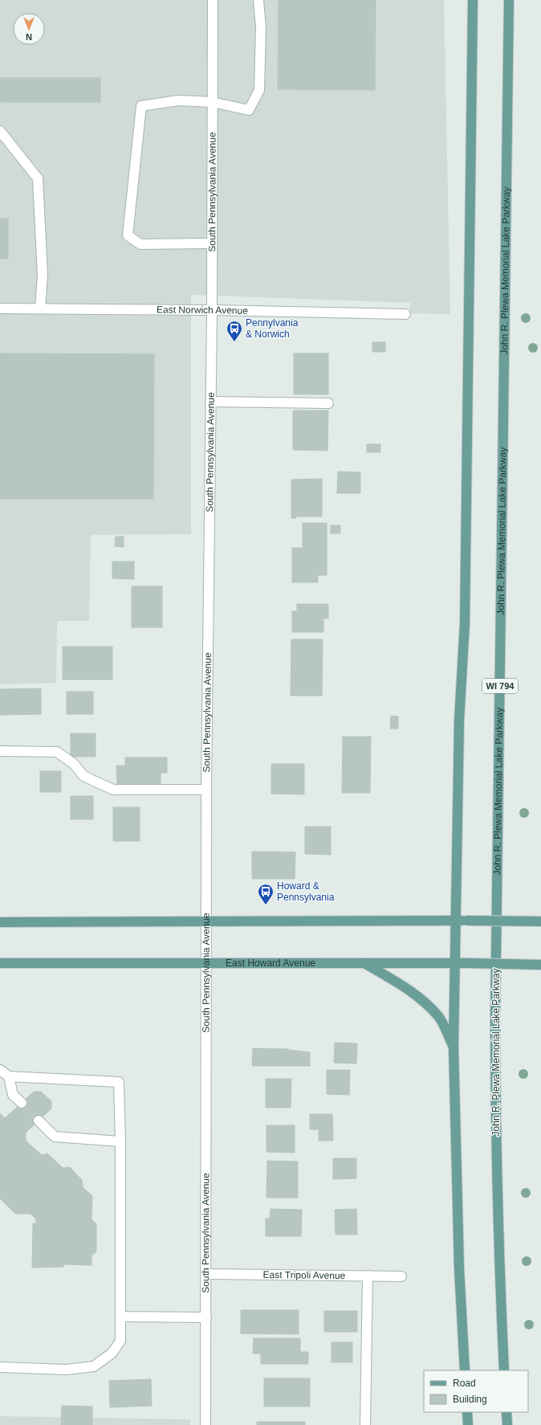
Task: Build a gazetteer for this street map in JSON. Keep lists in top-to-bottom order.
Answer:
{
  "streets": {
    "main road": ["John R. Plewa Memorial Lake Parkway", "WI 794", "East Howard Avenue"],
    "street": ["South Pennsylvania Avenue", "East Norwich Avenue", "East Tripoli Avenue"]
  },
  "crossings": [
    ["South Pennsylvania Avenue", "East Norwich Avenue"],
    ["South Pennsylvania Avenue", "East Howard Avenue"],
    ["South Pennsylvania Avenue", "East Tripoli Avenue"]
  ],
  "places": {
    "bus stop": ["Pennylvania & Norwich", "Howard & Pennsylvania"]
  },
  "legend": ["Road", "Building"],
  "north": "bottom"
}
